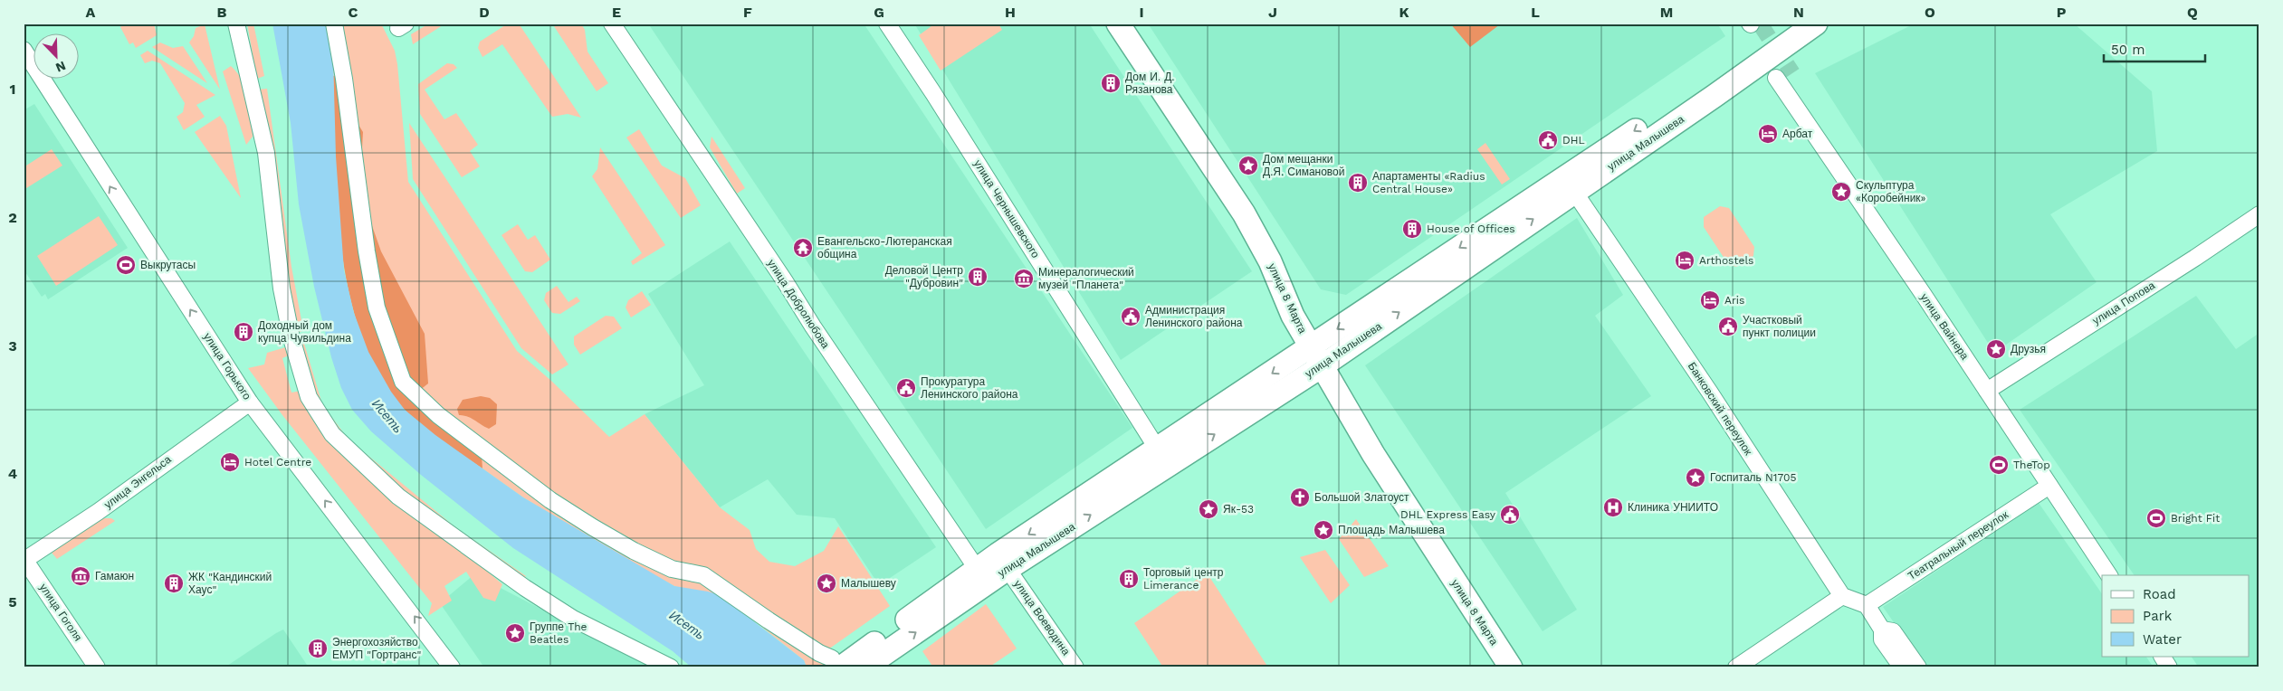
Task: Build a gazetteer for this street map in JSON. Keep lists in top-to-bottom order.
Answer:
{
  "streets": {
    "main road": ["улица Малышева", "улица 8 Марта"],
    "street": [
      "улица Чернышевского",
      "улица Попова",
      "улица Добролюбова",
      "улица Вайнера",
      "улица Горького",
      "Банковский переулок",
      "улица Энгельса",
      "Театральный переулок",
      "улица Гоголя",
      "улица Воеводина"
    ]
  },
  "crossings": [
    ["улица Малышева", "улица Чернышевского"],
    ["улица Малышева", "улица 8 Марта"],
    ["улица Малышева", "улица Добролюбова"],
    ["улица Малышева", "Банковский переулок"],
    ["улица Малышева", "улица Воеводина"],
    ["улица Попова", "улица Вайнера"],
    ["улица Вайнера", "Театральный переулок"],
    ["улица Горького", "улица Энгельса"],
    ["улица Энгельса", "улица Гоголя"]
  ],
  "water": ["Исеть"],
  "places": {
    "building": [
      "Дом И. Д. Рязанова",
      "Апартаменты «Radius Central House»",
      "House of Offices",
      "Деловой Центр \"Дубровин\"",
      "Доходный дом купца Чувильдина",
      "Торговый центр Limerance",
      "ЖК \"Кандинский Хаус\"",
      "Энергохозяйство ЕМУП \"Гортранс\""
    ],
    "hotel": [
      "Арбат",
      "Arthostels",
      "Aris",
      "Hotel Centre"
    ],
    "public building": [
      "DHL",
      "Администрация Ленинского района",
      "Участковый пункт полиции",
      "Прокуратура Ленинского района",
      "DHL Express Easy"
    ],
    "place": [
      "Дом мещанки Д.Я. Симановой",
      "Скульптура «Коробейник»",
      "Друзья",
      "Госпиталь N1705",
      "Як-53",
      "Площадь Малышева",
      "Малышеву",
      "Группе The Beatles"
    ],
    "temple": ["Евангельско-Лютеранская община"],
    "sports": ["Выкрутасы", "TheTop", "Bright Fit"],
    "museum": ["Минералогический музей \"Планета\"", "Гамаюн"],
    "church": ["Большой Златоуст"],
    "hospital": ["Клиника УНИИТО"]
  },
  "legend": ["Road", "Park", "Water"],
  "scale_bar": "50 m",
  "north": "bottom right",
  "grid": {
    "columns": [
      "A",
      "B",
      "C",
      "D",
      "E",
      "F",
      "G",
      "H",
      "I",
      "J",
      "K",
      "L",
      "M",
      "N",
      "O",
      "P",
      "Q"
    ],
    "rows": [
      "1",
      "2",
      "3",
      "4",
      "5"
    ]
  }
}
